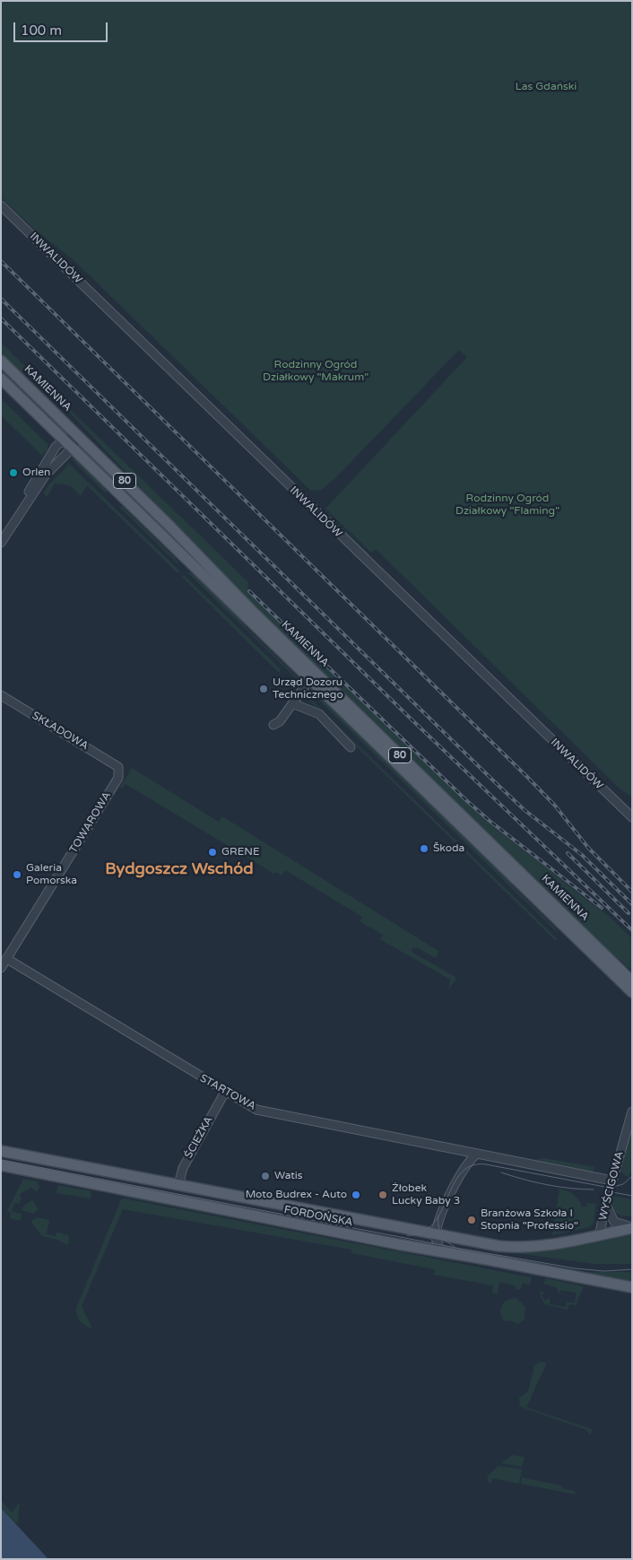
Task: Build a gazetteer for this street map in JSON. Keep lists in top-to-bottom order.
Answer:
{
  "streets": {
    "main road": ["KAMIENNA", "80", "FORDOŃSKA"],
    "street": [
      "INWALIDÓW",
      "SKŁADOWA",
      "TOWAROWA",
      "STARTOWA",
      "ŚCIEŻKA",
      "WYŚCIGOWA"
    ]
  },
  "crossings": [
    ["SKŁADOWA", "TOWAROWA"],
    ["TOWAROWA", "STARTOWA"],
    ["STARTOWA", "ŚCIEŻKA"],
    ["STARTOWA", "WYŚCIGOWA"],
    ["ŚCIEŻKA", "FORDOŃSKA"],
    ["WYŚCIGOWA", "FORDOŃSKA"]
  ],
  "districts": ["Bydgoszcz Wschód"],
  "parks": ["Las Gdański", "Rodzinny Ogród Działkowy \"Makrum\"", "Rodzinny Ogród Działkowy \"Flaming\""],
  "places": [
    "Orlen",
    "Urząd Dozoru Technicznego",
    "Škoda",
    "GRENE",
    "Galeria Pomorska",
    "Watis",
    "Moto Budrex - Auto",
    "Żłobek Lucky Baby 3",
    "Branżowa Szkoła I Stopnia \"Professio\""
  ],
  "scale_bar": "100 m"
}
